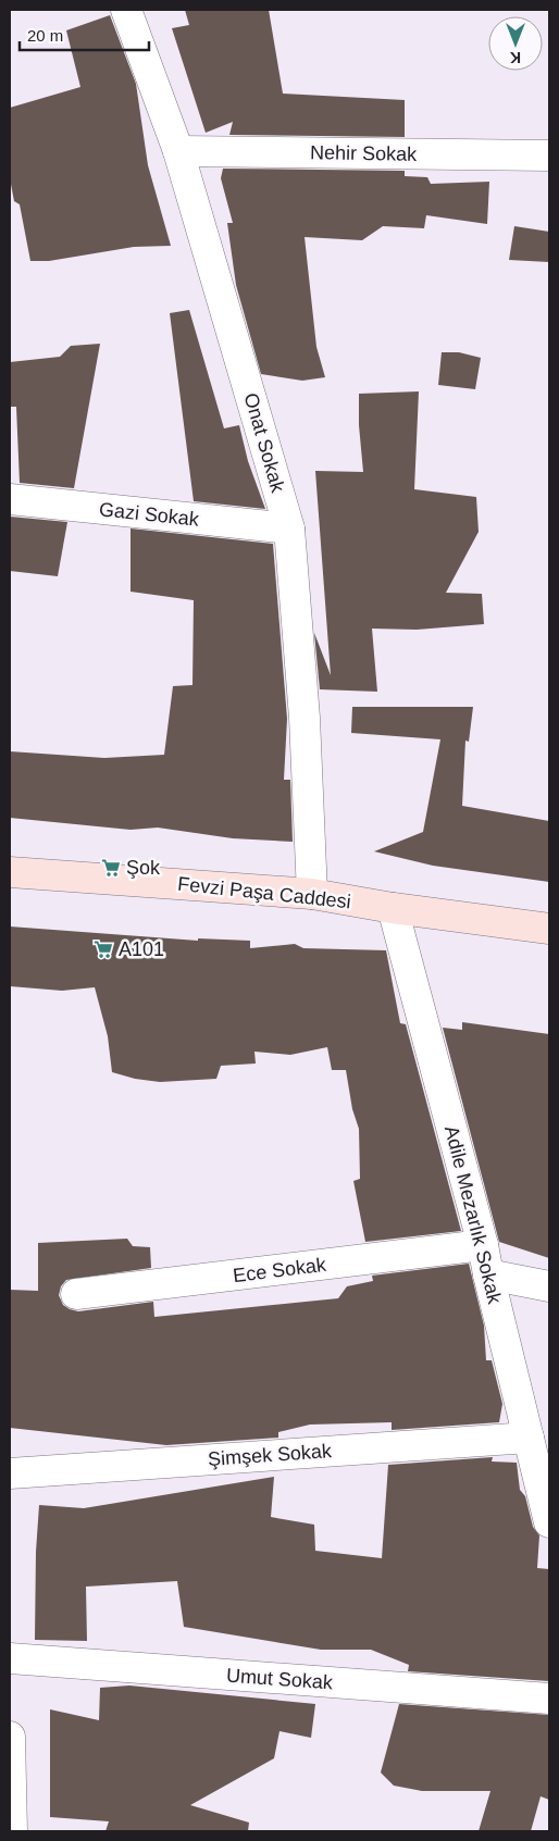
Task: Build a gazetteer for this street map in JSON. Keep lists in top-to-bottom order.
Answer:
{
  "streets": {
    "main road": ["Fevzi Paşa Caddesi"],
    "street": [
      "Nehir Sokak",
      "Onat Sokak",
      "Gazi Sokak",
      "Adile Mezarlık Sokak",
      "Ece Sokak",
      "Şimşek Sokak",
      "Umut Sokak"
    ]
  },
  "crossings": [
    ["Nehir Sokak", "Onat Sokak"],
    ["Onat Sokak", "Gazi Sokak"],
    ["Onat Sokak", "Fevzi Paşa Caddesi"],
    ["Fevzi Paşa Caddesi", "Adile Mezarlık Sokak"],
    ["Adile Mezarlık Sokak", "Ece Sokak"],
    ["Adile Mezarlık Sokak", "Şimşek Sokak"]
  ],
  "places": {
    "supermarket": ["Şok", "A101"]
  },
  "scale_bar": "20 m",
  "north": "bottom"
}
